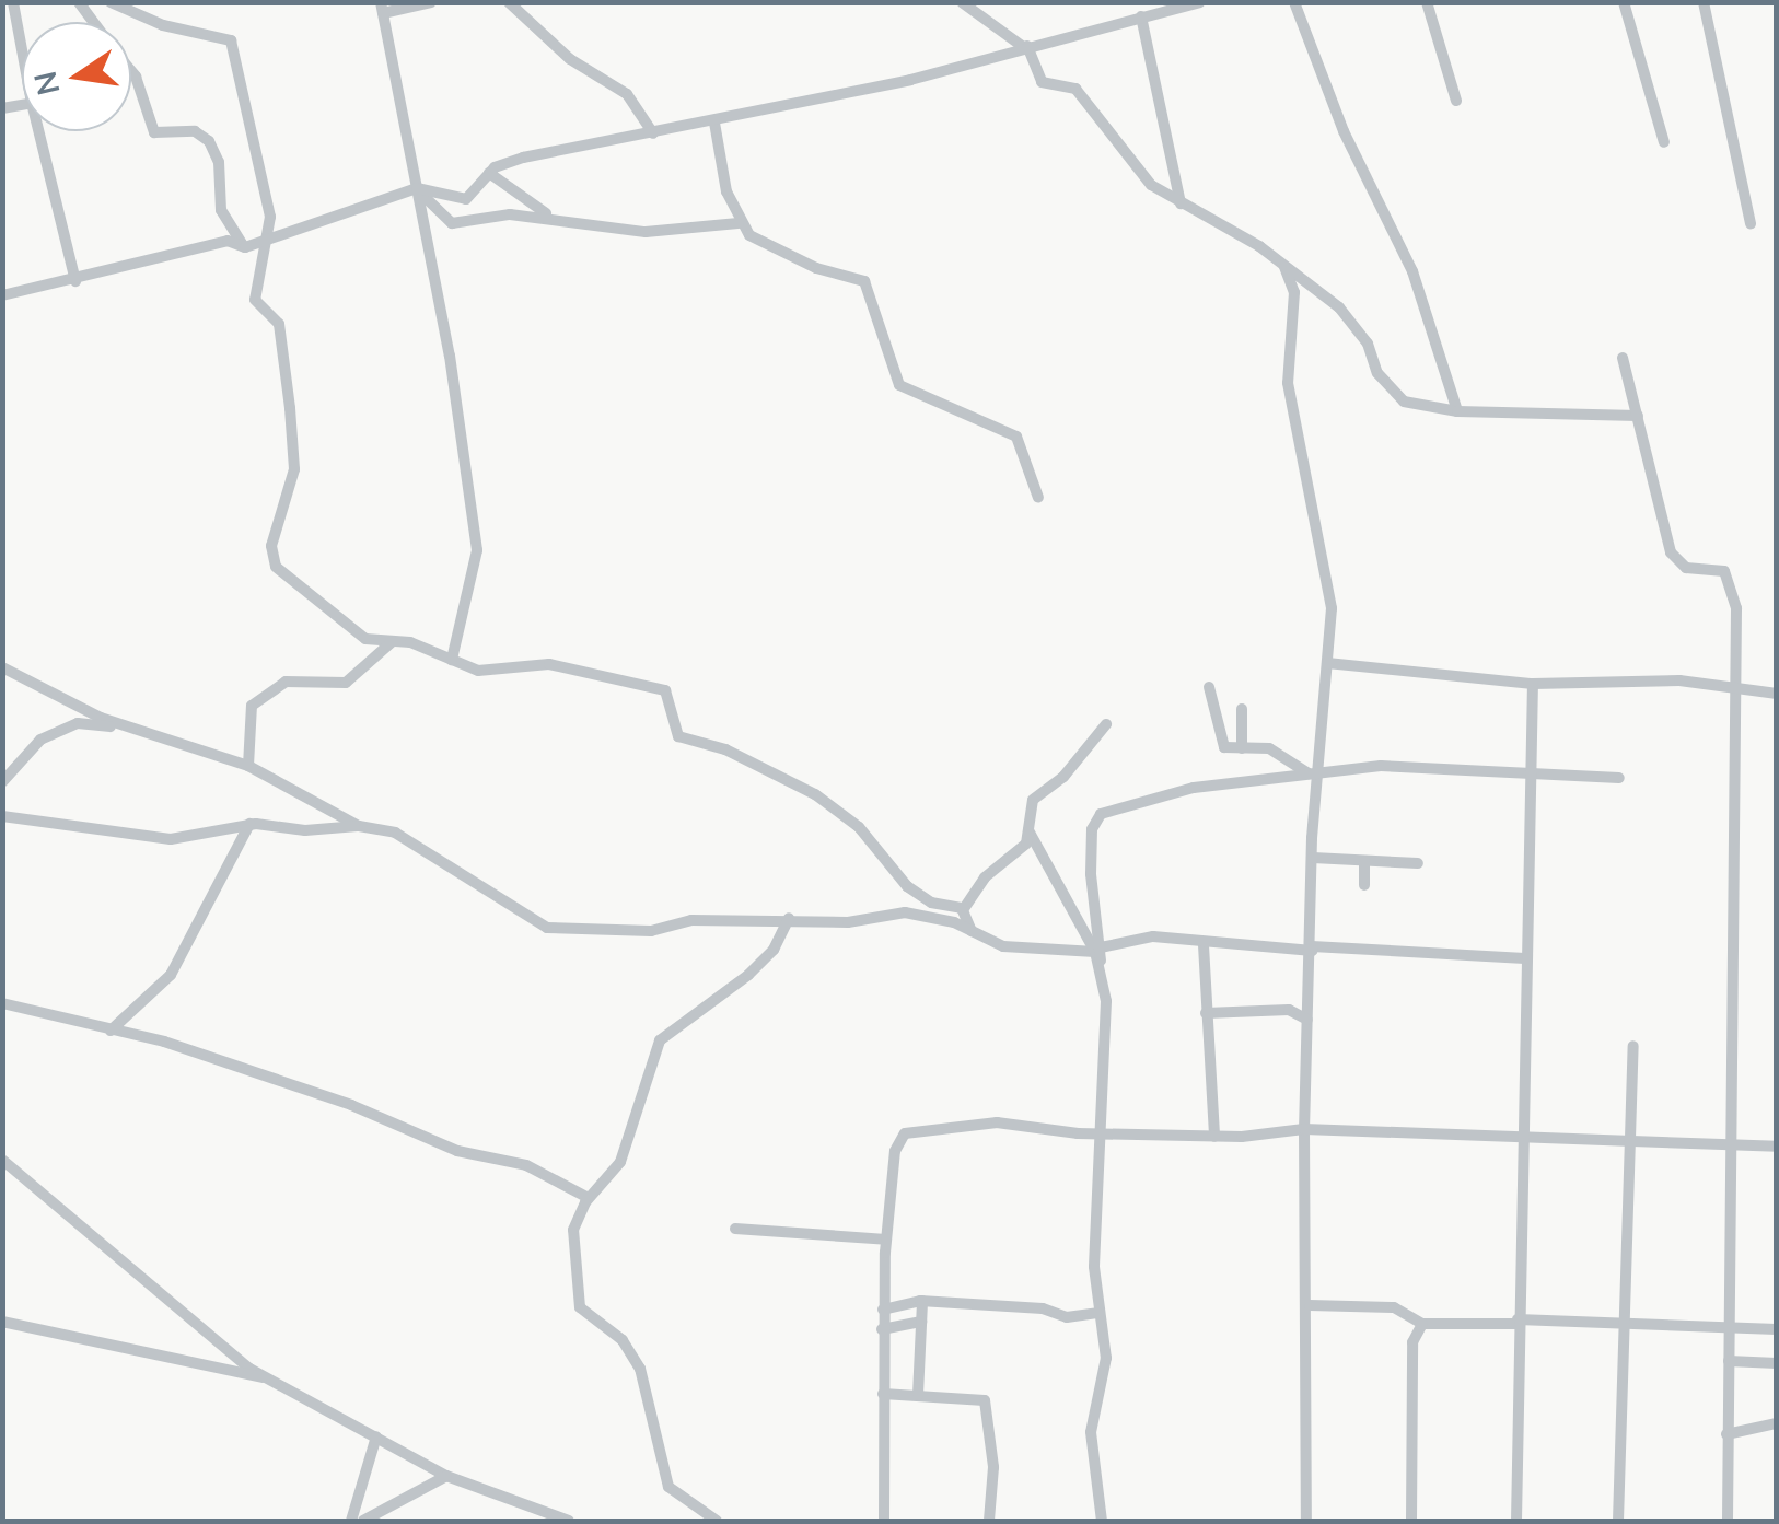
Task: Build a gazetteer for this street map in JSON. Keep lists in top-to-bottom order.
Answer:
{
  "north": "left"
}
